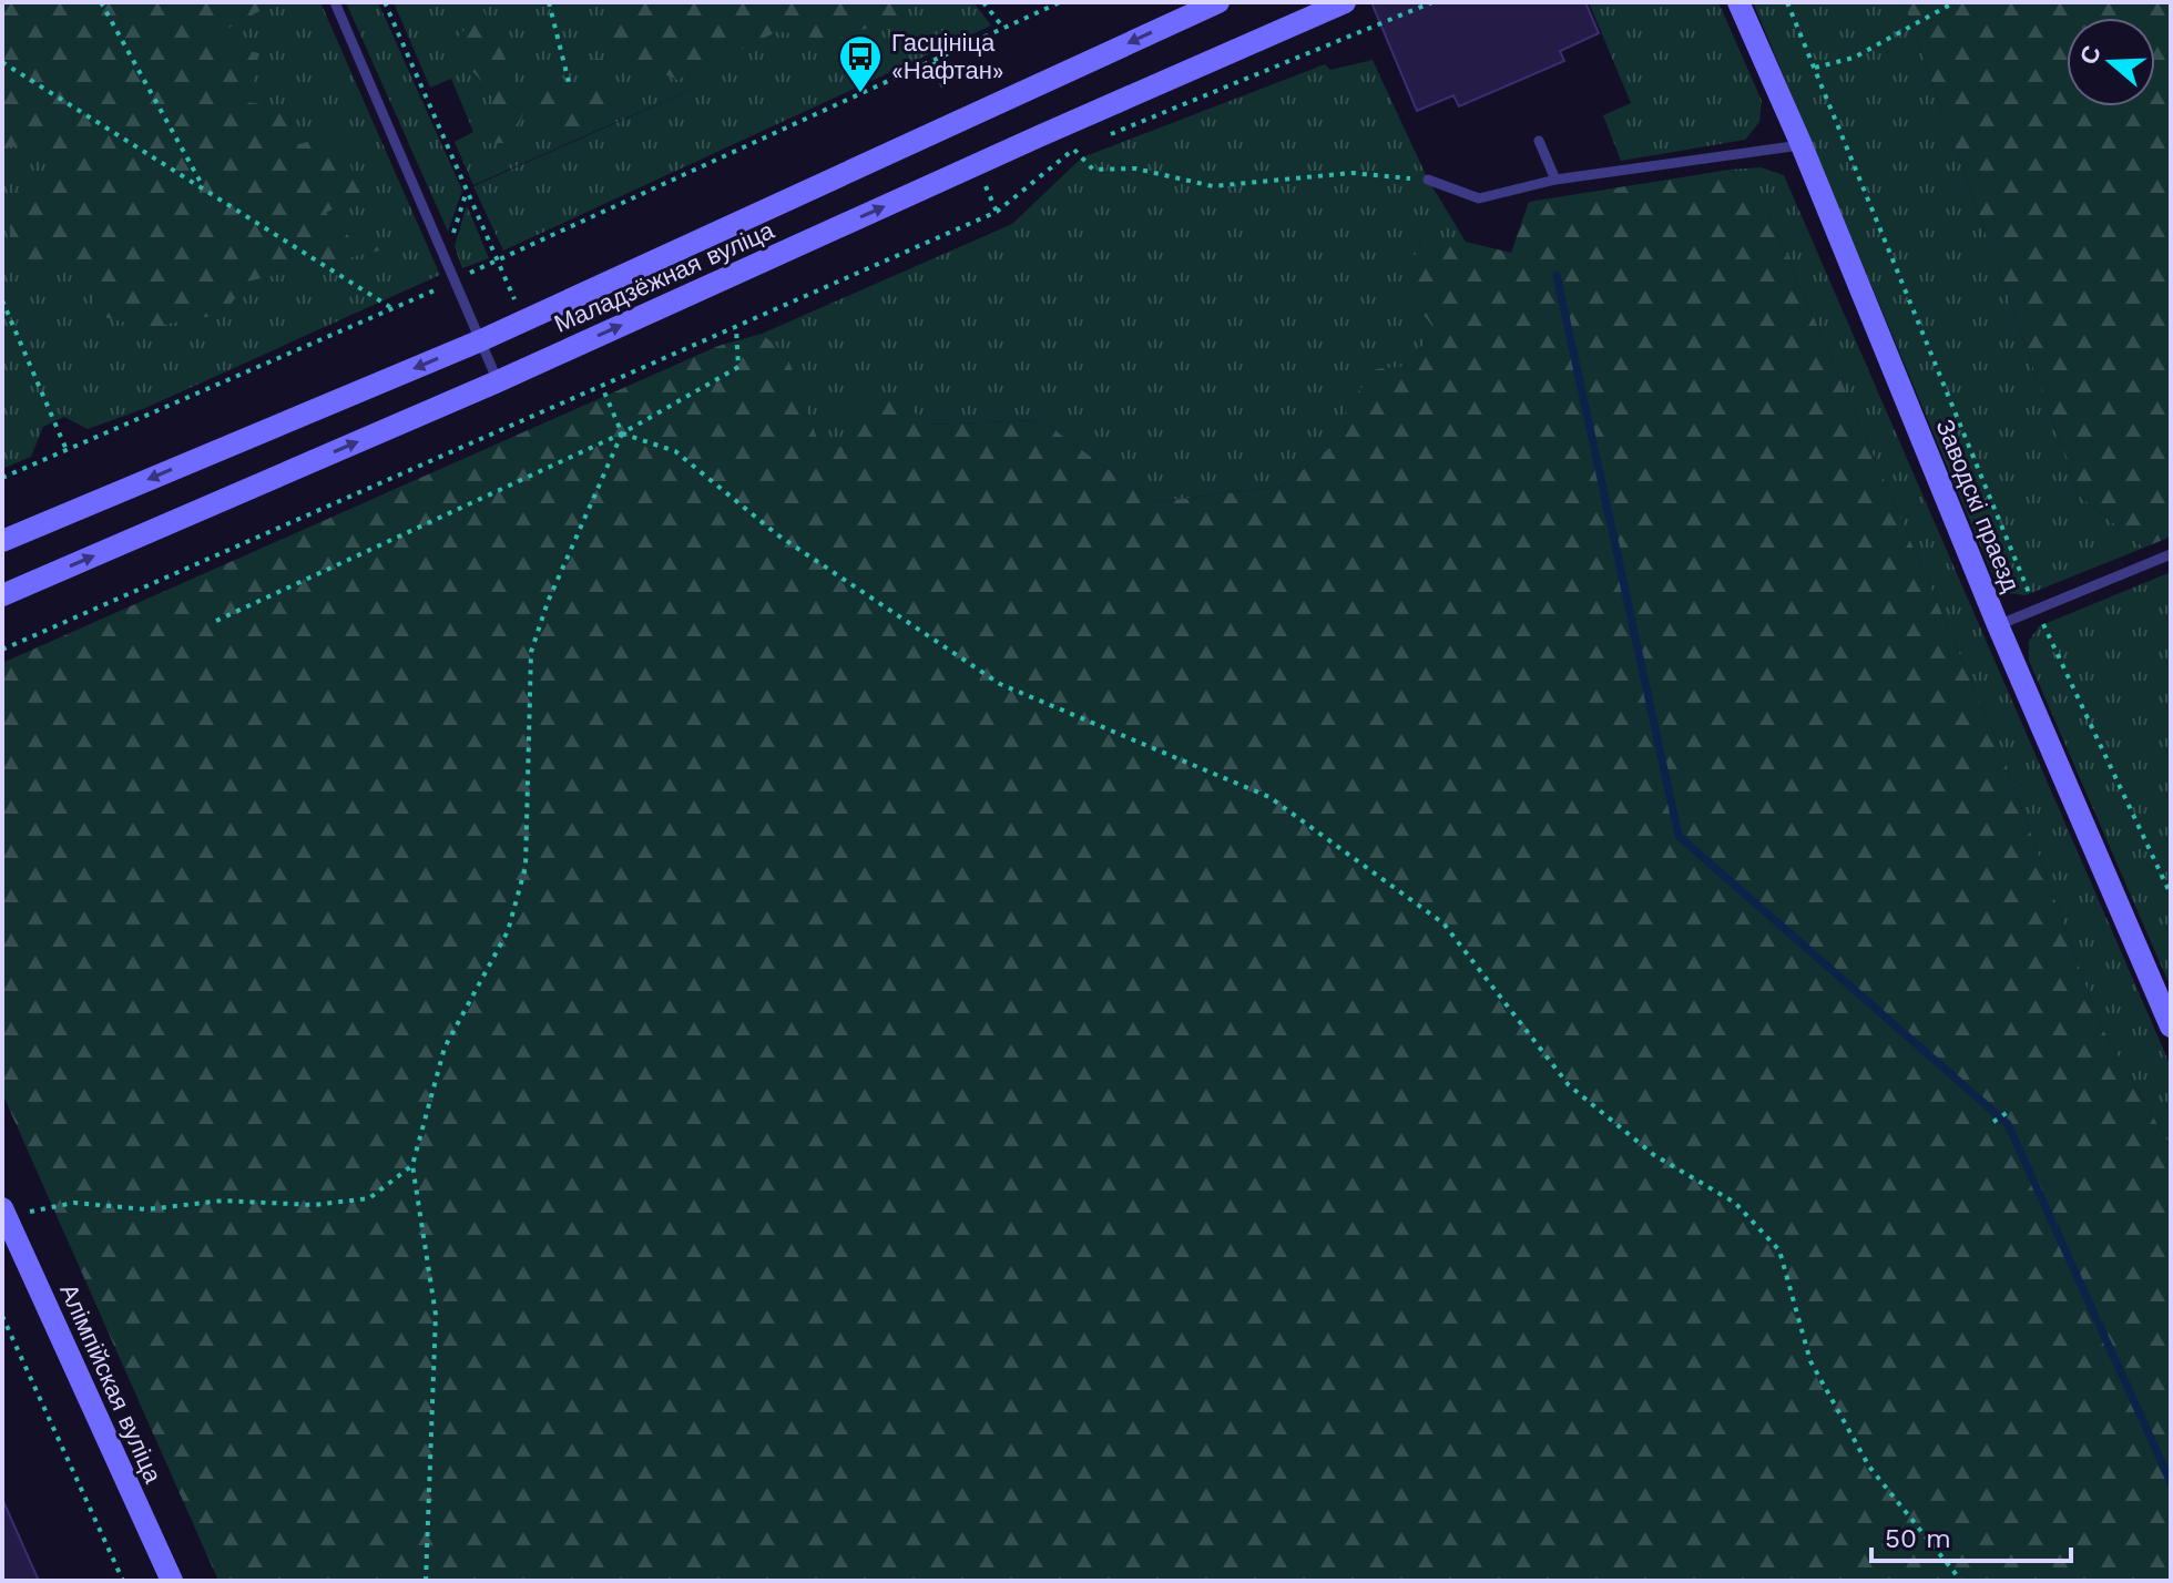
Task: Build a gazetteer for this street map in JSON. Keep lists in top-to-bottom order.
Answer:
{
  "streets": {
    "main road": ["Маладзёжная вуліца", "Заводскі праезд", "Алімпійская вуліца"]
  },
  "places": {
    "bus stop": ["Гасцініца «Нафтан»"]
  },
  "scale_bar": "50 m",
  "north": "left"
}
